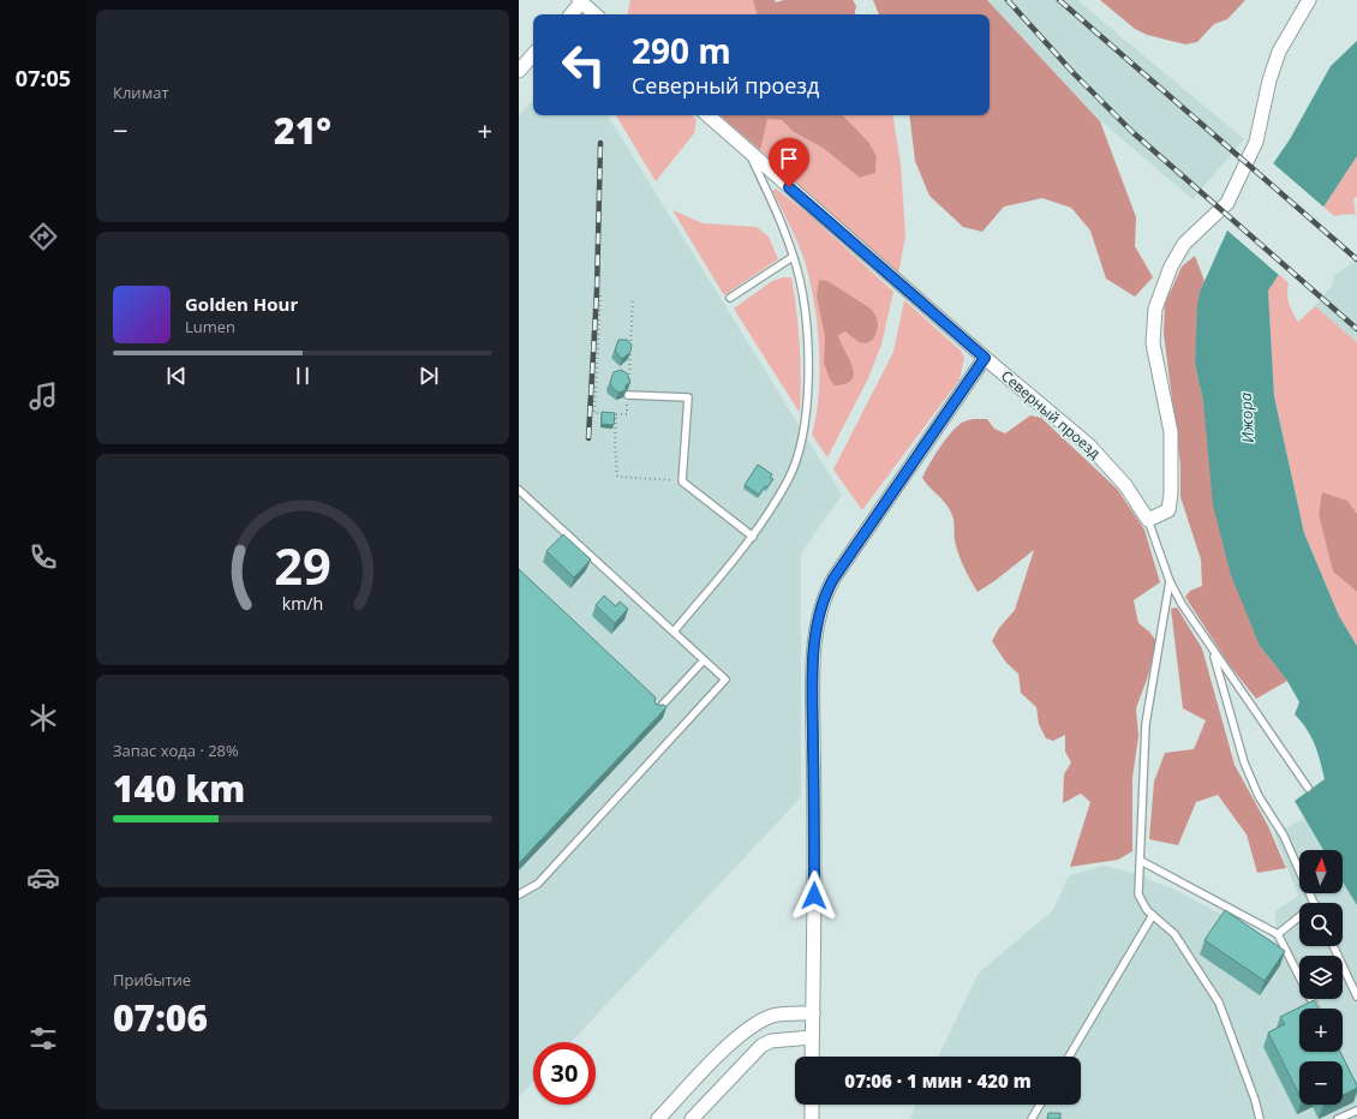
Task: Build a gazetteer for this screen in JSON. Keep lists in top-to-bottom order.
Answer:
{
  "streets": {
    "street": ["Северный проезд"]
  },
  "water": ["Ижора"],
  "north": "top",
  "page": {
    "tabs": "07:05",
    "tile": [
      "Климат",
      ["Запас хода · 28%", "140 km"],
      ["Прибытие", "07:06"]
    ],
    "turn": ["290 m", "Северный проезд"],
    "heat": ["−", "21°", "+"],
    "song": ["Golden Hour", "Lumen"],
    "map_buttons": ["+", "−"],
    "limit": "30",
    "trip": "07:06 · 1 мин · 420 m",
    "gauge": ["29", "km/h"]
  }
}
